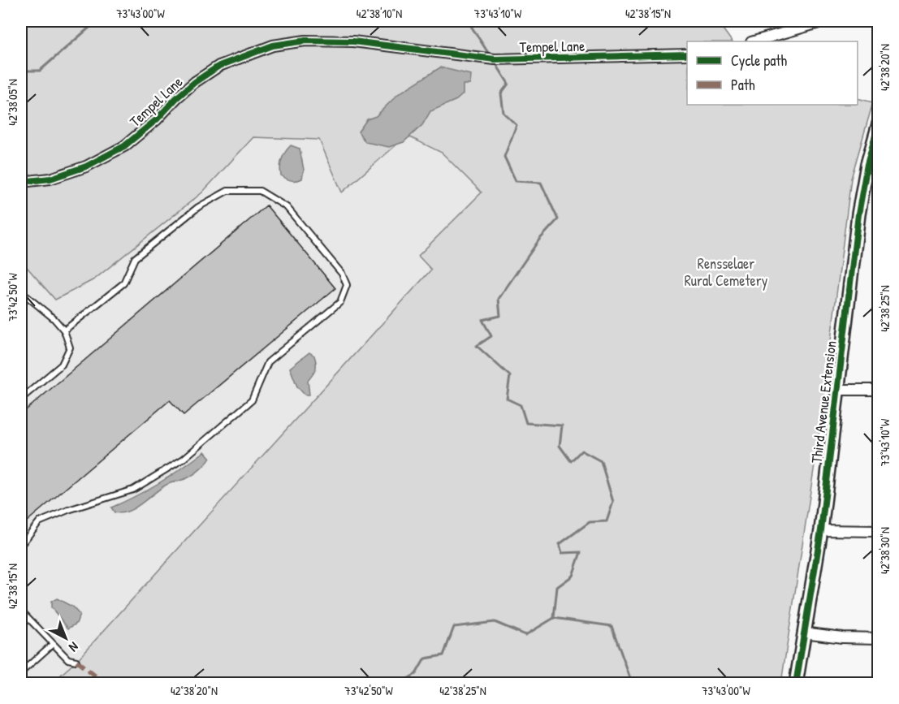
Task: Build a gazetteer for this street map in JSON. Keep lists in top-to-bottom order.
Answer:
{
  "streets": {
    "street": ["Tempel Lane", "Third Avenue Extension"]
  },
  "parks": ["Rensselaer Rural Cemetery"],
  "legend": ["Cycle path", "Path"],
  "north": "bottom right",
  "coordinates": [
    "73°43'00\"W",
    "42°38'10\"N",
    "73°43'10\"W",
    "42°38'15\"N",
    "42°38'20\"N",
    "42°38'05\"N",
    "73°42'50\"W",
    "42°38'25\"N",
    "42°38'30\"N"
  ]
}
